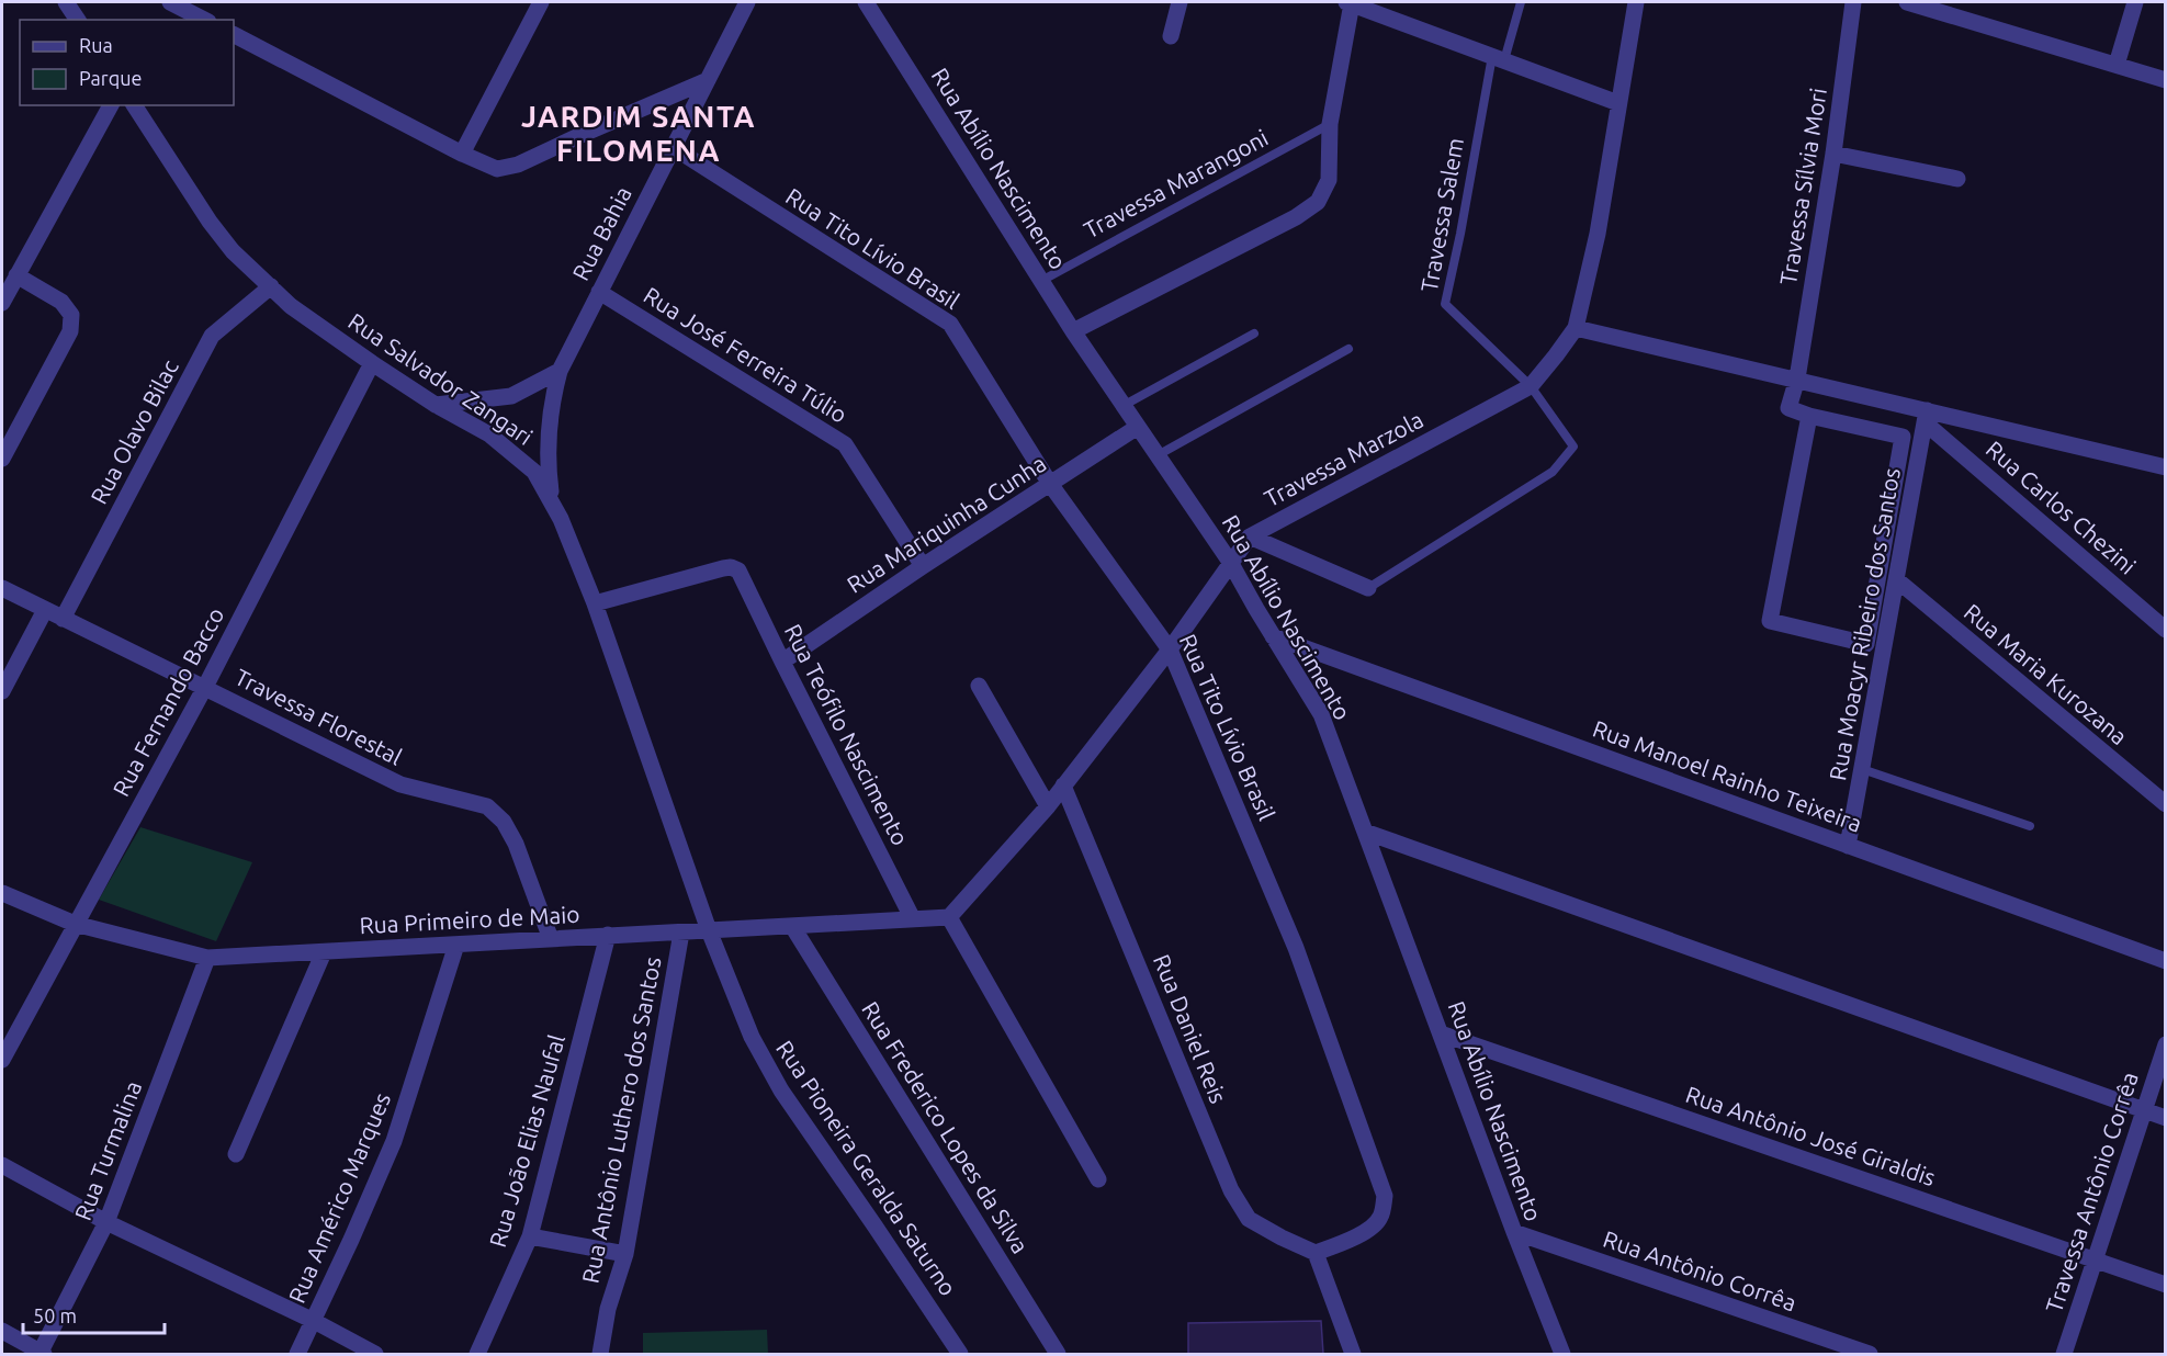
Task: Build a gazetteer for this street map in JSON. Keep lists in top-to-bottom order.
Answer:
{
  "streets": {
    "street": [
      "Rua Abílio Nascimento",
      "Travessa Sílvia Mori",
      "Rua Bahia",
      "Rua Tito Lívio Brasil",
      "Rua José Ferreira Túlio",
      "Rua Salvador Zangari",
      "Rua Olavo Bilac",
      "Travessa Marzola",
      "Rua Carlos Chezini",
      "Rua Mariquinha Cunha",
      "Rua Moacyr Ribeiro dos Santos",
      "Rua Maria Kurozana",
      "Rua Fernando Bacco",
      "Travessa Florestal",
      "Rua Teófilo Nascimento",
      "Rua Manoel Rainho Teixeira",
      "Rua Primeiro de Maio",
      "Rua Daniel Reis",
      "Rua Antônio Luthero dos Santos",
      "Rua Frederico Lopes da Silva",
      "Rua Antônio José Giraldis",
      "Rua João Elias Naufal",
      "Rua Turmalina",
      "Rua Pioneira Geralda Saturno",
      "Travessa Antônio Corrêa",
      "Rua Américo Marques",
      "Rua Antônio Corrêa"
    ],
    "lane": ["Travessa Marangoni", "Travessa Salem"]
  },
  "crossings": [
    ["Rua Abílio Nascimento", "Travessa Marangoni"],
    ["Rua Abílio Nascimento", "Travessa Marzola"],
    ["Rua Abílio Nascimento", "Rua Mariquinha Cunha"],
    ["Rua Abílio Nascimento", "Rua Manoel Rainho Teixeira"],
    ["Rua Abílio Nascimento", "Rua Antônio José Giraldis"],
    ["Rua Abílio Nascimento", "Rua Antônio Corrêa"],
    ["Travessa Salem", "Travessa Marzola"],
    ["Rua Bahia", "Rua Tito Lívio Brasil"],
    ["Rua Bahia", "Rua José Ferreira Túlio"],
    ["Rua Bahia", "Rua Salvador Zangari"],
    ["Rua Tito Lívio Brasil", "Travessa Marzola"],
    ["Rua Tito Lívio Brasil", "Rua Mariquinha Cunha"],
    ["Rua Tito Lívio Brasil", "Rua Daniel Reis"],
    ["Rua José Ferreira Túlio", "Rua Mariquinha Cunha"],
    ["Rua Salvador Zangari", "Rua Olavo Bilac"],
    ["Rua Salvador Zangari", "Rua Fernando Bacco"],
    ["Rua Salvador Zangari", "Rua Teófilo Nascimento"],
    ["Rua Salvador Zangari", "Rua Primeiro de Maio"],
    ["Rua Salvador Zangari", "Rua Pioneira Geralda Saturno"],
    ["Rua Olavo Bilac", "Travessa Florestal"],
    ["Travessa Marzola", "Rua Primeiro de Maio"],
    ["Travessa Marzola", "Rua Daniel Reis"],
    ["Rua Carlos Chezini", "Rua Moacyr Ribeiro dos Santos"],
    ["Rua Mariquinha Cunha", "Rua Teófilo Nascimento"],
    ["Rua Moacyr Ribeiro dos Santos", "Rua Maria Kurozana"],
    ["Rua Moacyr Ribeiro dos Santos", "Rua Manoel Rainho Teixeira"],
    ["Rua Fernando Bacco", "Travessa Florestal"],
    ["Rua Fernando Bacco", "Rua Primeiro de Maio"],
    ["Travessa Florestal", "Rua Primeiro de Maio"],
    ["Rua Teófilo Nascimento", "Rua Primeiro de Maio"],
    ["Rua Primeiro de Maio", "Rua Antônio Luthero dos Santos"],
    ["Rua Primeiro de Maio", "Rua Frederico Lopes da Silva"],
    ["Rua Primeiro de Maio", "Rua João Elias Naufal"],
    ["Rua Primeiro de Maio", "Rua Turmalina"],
    ["Rua Primeiro de Maio", "Rua Pioneira Geralda Saturno"],
    ["Rua Primeiro de Maio", "Rua Américo Marques"],
    ["Rua Antônio José Giraldis", "Travessa Antônio Corrêa"]
  ],
  "districts": ["JARDIM SANTA FILOMENA"],
  "legend": ["Rua", "Parque"],
  "scale_bar": "50 m"
}
